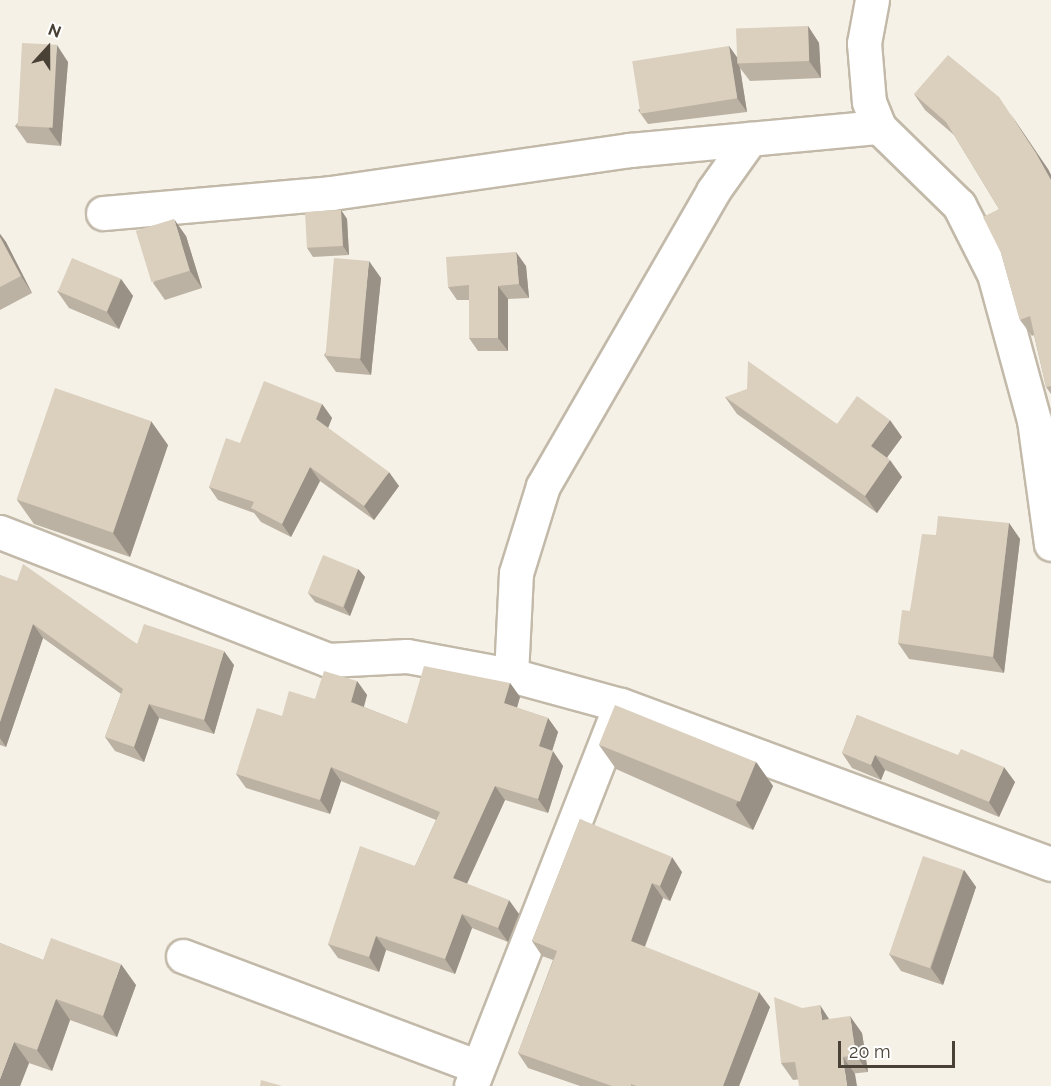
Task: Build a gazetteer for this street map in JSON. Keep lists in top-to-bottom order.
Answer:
{
  "scale_bar": "20 m",
  "north": "top"
}
